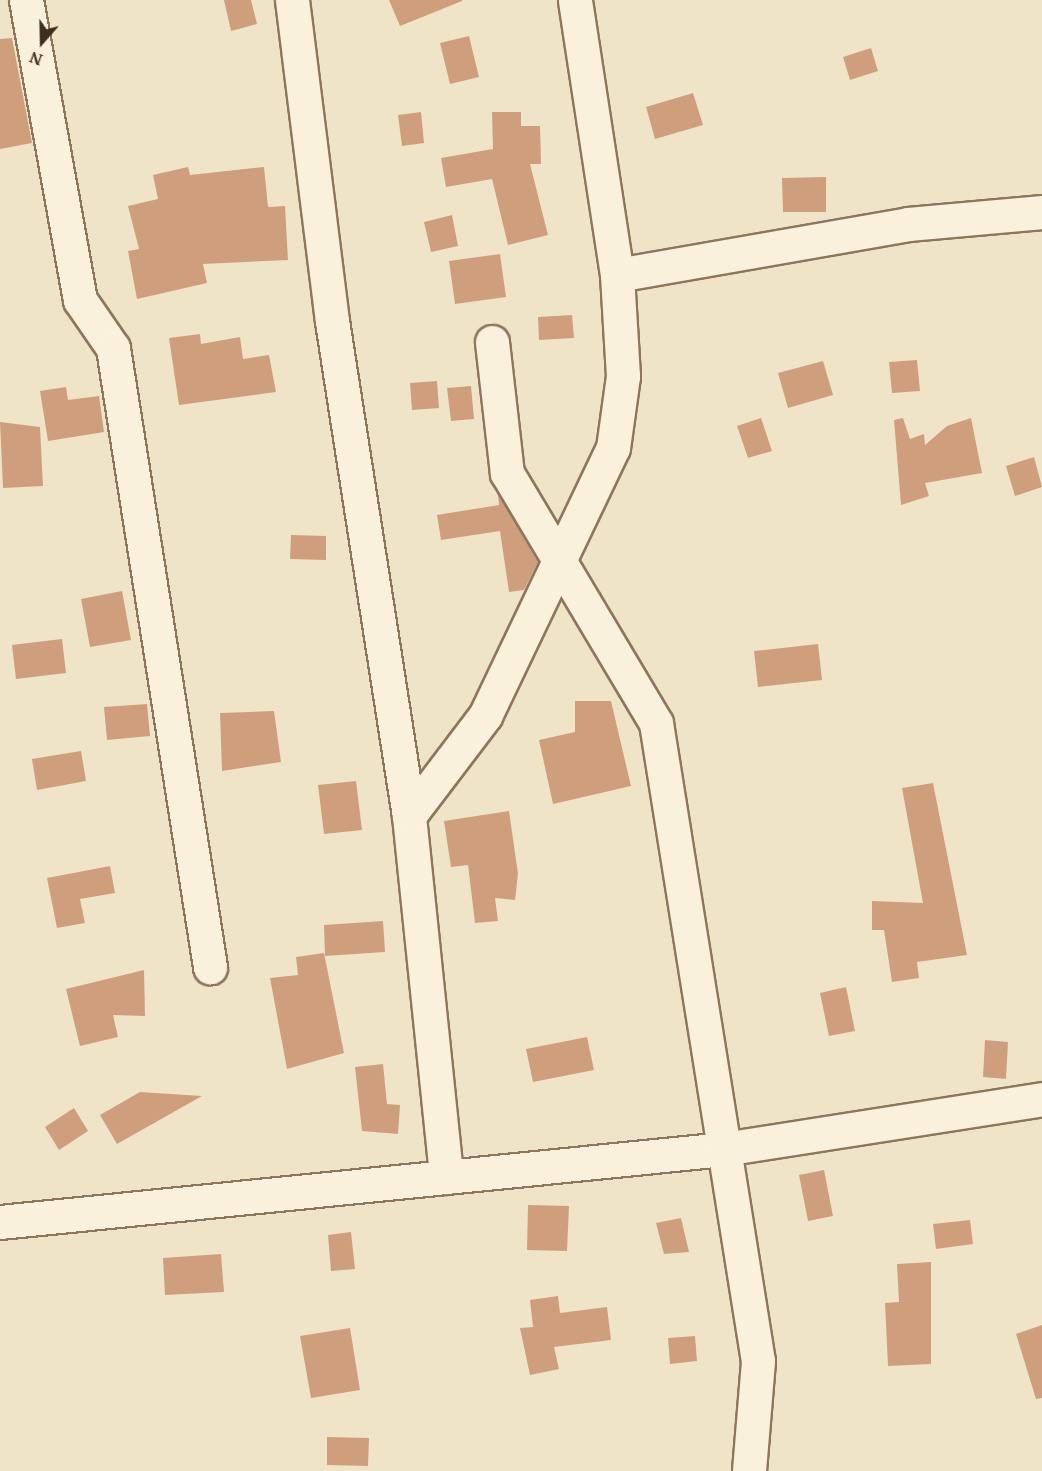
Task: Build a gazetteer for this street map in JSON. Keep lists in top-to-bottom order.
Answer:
{
  "north": "bottom"
}
